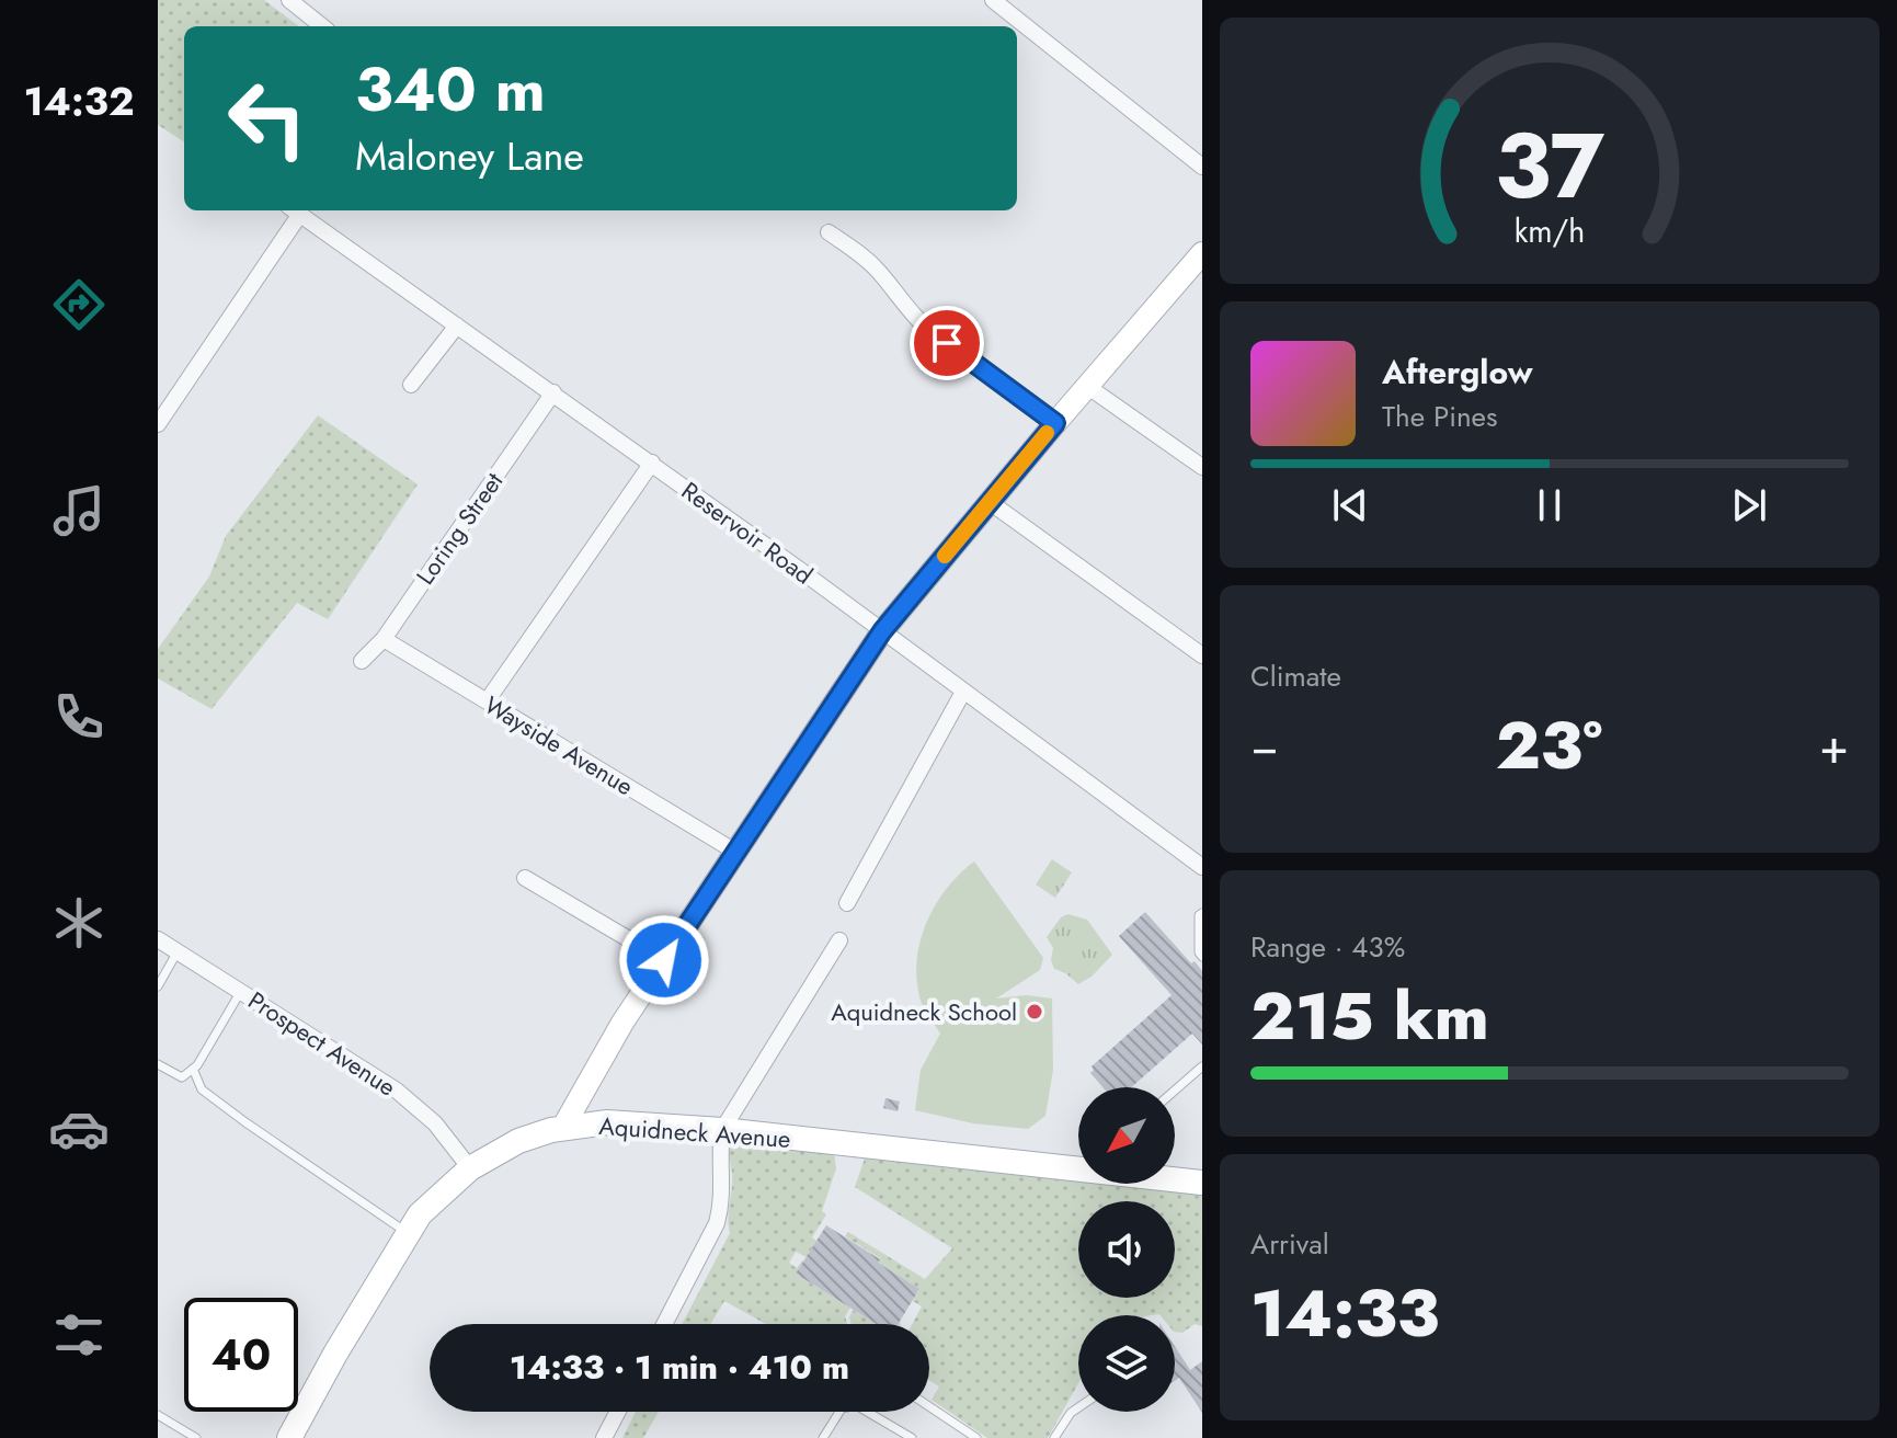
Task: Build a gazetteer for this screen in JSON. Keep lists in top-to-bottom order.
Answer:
{
  "streets": {
    "main road": ["Aquidneck Avenue"],
    "street": [
      "Loring Street",
      "Reservoir Road",
      "Wayside Avenue",
      "Prospect Avenue"
    ]
  },
  "crossings": [
    ["Loring Street", "Reservoir Road"],
    ["Loring Street", "Wayside Avenue"],
    ["Prospect Avenue", "Aquidneck Avenue"]
  ],
  "places": ["Aquidneck School"],
  "north": "bottom left",
  "page": {
    "tabs": "14:32",
    "turn": ["340 m", "Maloney Lane"],
    "song": ["Afterglow", "The Pines"],
    "tile": [
      "Climate",
      ["Range · 43%", "215 km"],
      ["Arrival", "14:33"]
    ],
    "heat": ["−", "23°", "+"],
    "limit": "40",
    "trip": "14:33 · 1 min · 410 m",
    "gauge": ["37", "km/h"]
  }
}
